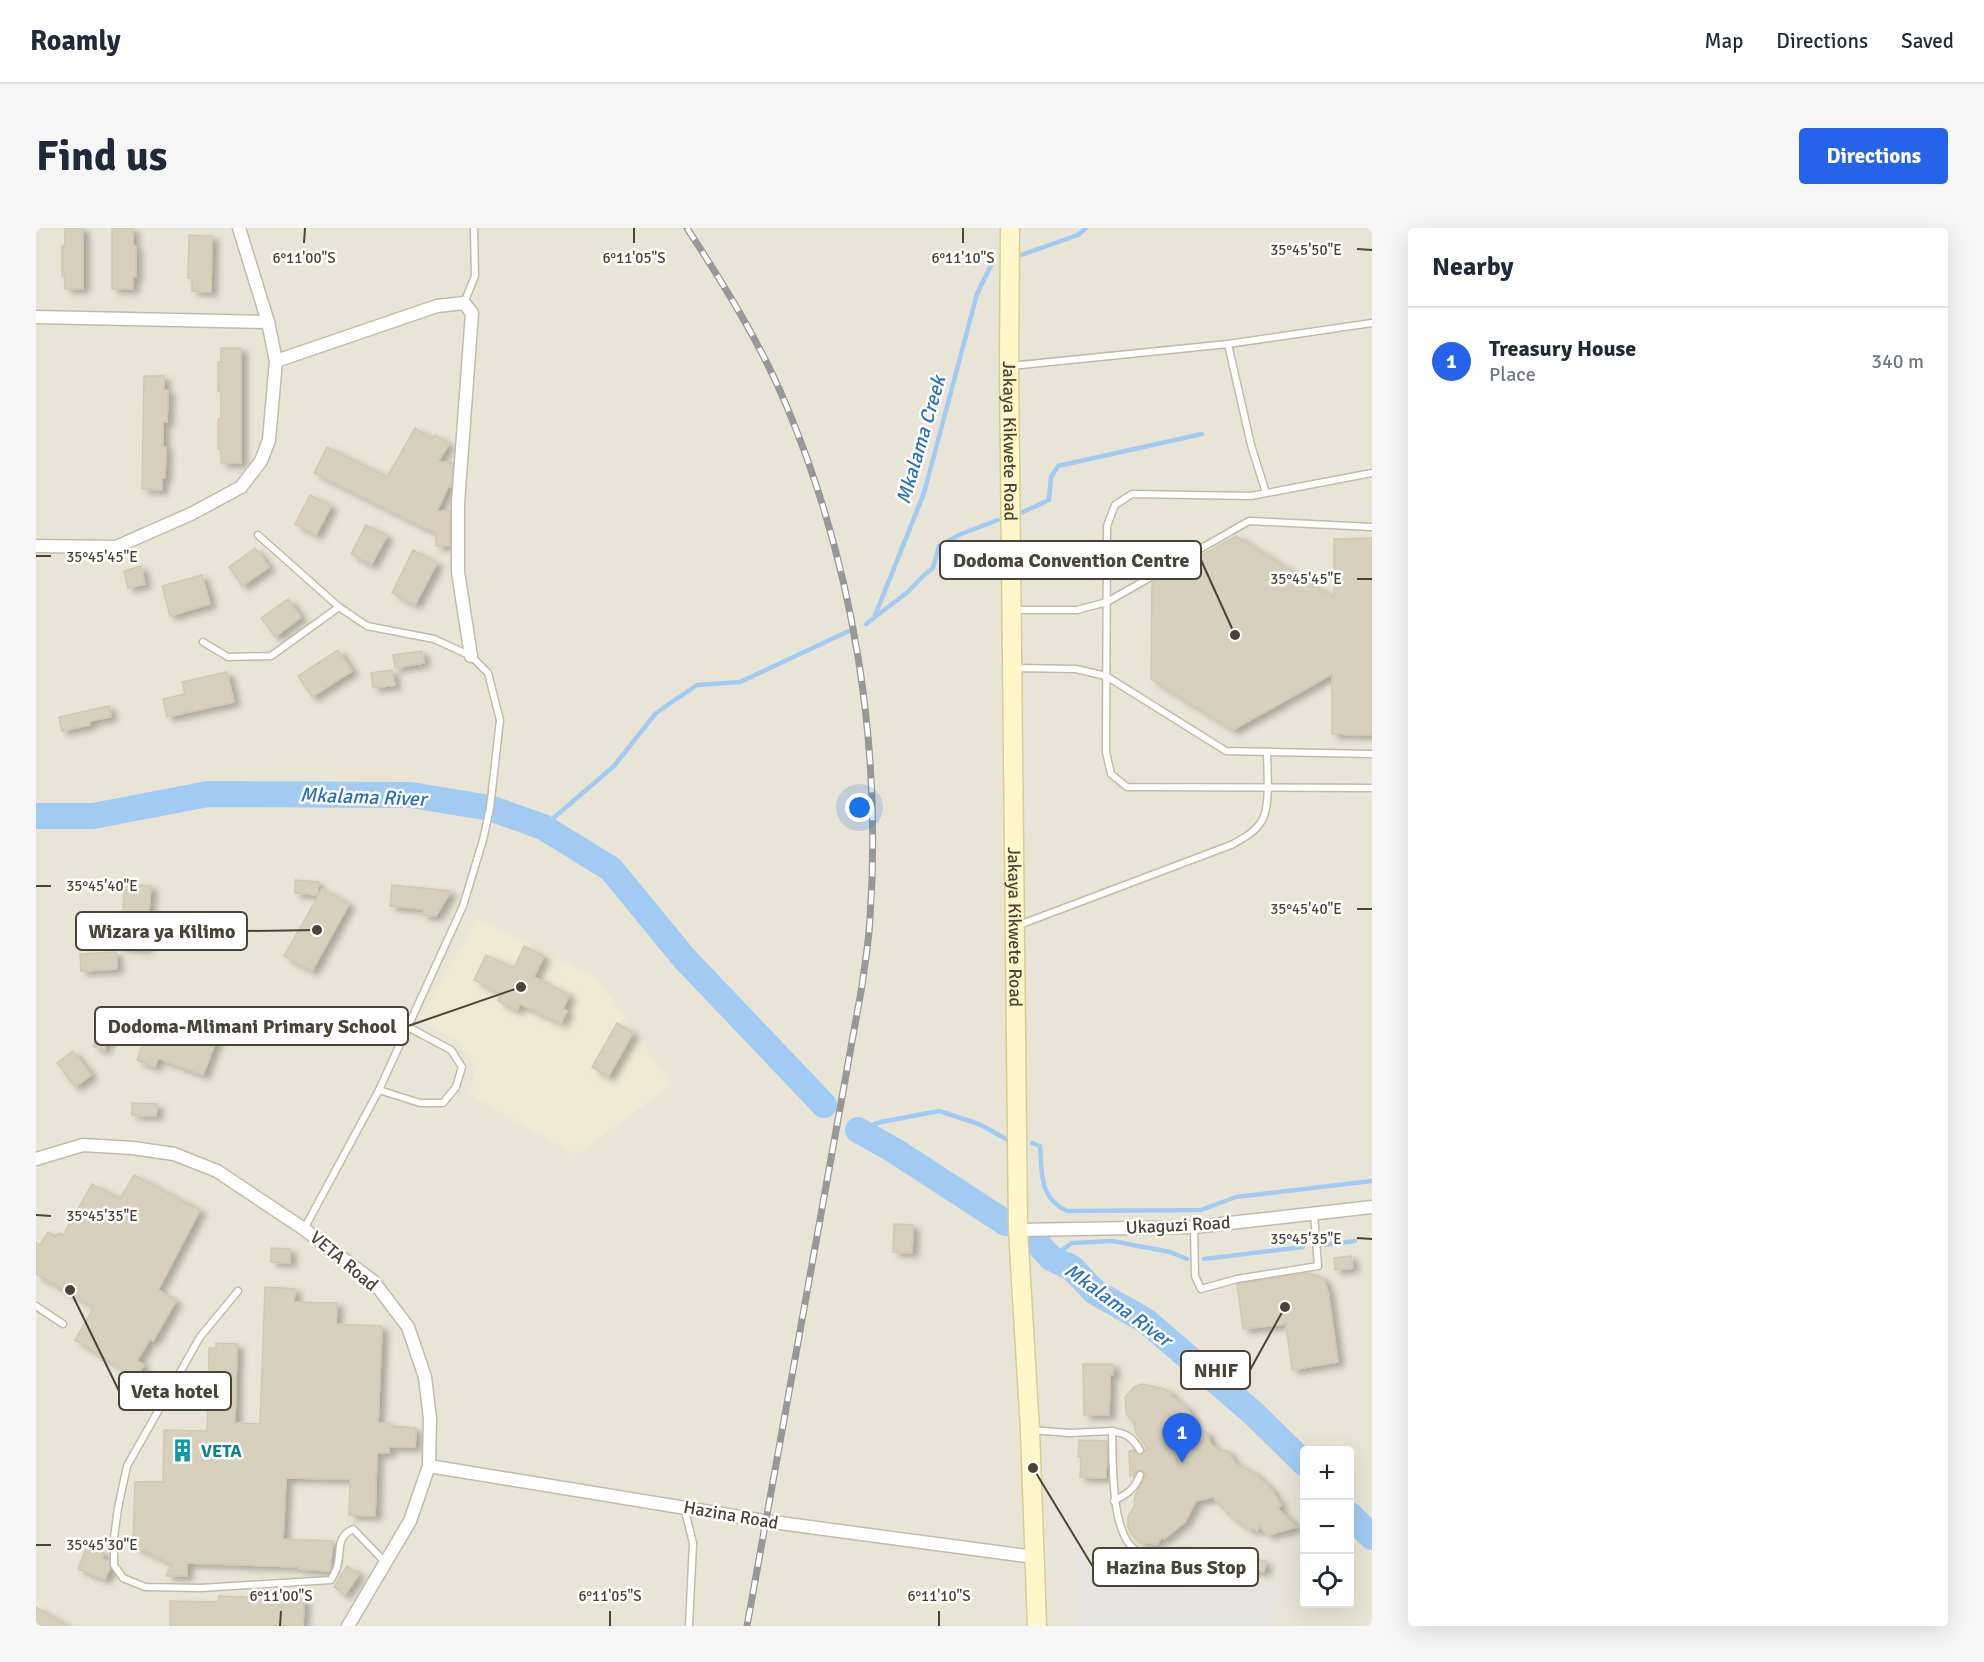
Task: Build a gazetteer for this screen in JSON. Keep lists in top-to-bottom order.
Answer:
{
  "streets": {
    "main road": ["Jakaya Kikwete Road"],
    "street": ["Ukaguzi Road", "VETA Road", "Hazina Road"]
  },
  "crossings": [
    ["Jakaya Kikwete Road", "Ukaguzi Road"],
    ["Jakaya Kikwete Road", "Hazina Road"],
    ["VETA Road", "Hazina Road"]
  ],
  "water": ["Mkalama Creek", "Mkalama River"],
  "places": {
    "other": [
      "Dodoma Convention Centre",
      "Wizara ya Kilimo",
      "Dodoma-Mlimani Primary School",
      "Veta hotel",
      "NHIF",
      "Hazina Bus Stop"
    ],
    "building": ["VETA"]
  },
  "page": {
    "header": "Roamly",
    "nav": ["Map", "Directions", "Saved"],
    "buttons": "Directions",
    "title": "Find us",
    "heading": "Nearby",
    "list": [
      {
        "mark": "1",
        "name": "Treasury House",
        "note": "Place",
        "value": "340 m"
      }
    ],
    "pins": "1",
    "map_buttons": ["+", "−"]
  },
  "coordinates": [
    "35°45'50\"E",
    "6°11'00\"S",
    "6°11'05\"S",
    "6°11'10\"S",
    "35°45'45\"E",
    "35°45'40\"E",
    "35°45'35\"E",
    "35°45'30\"E"
  ]
}
